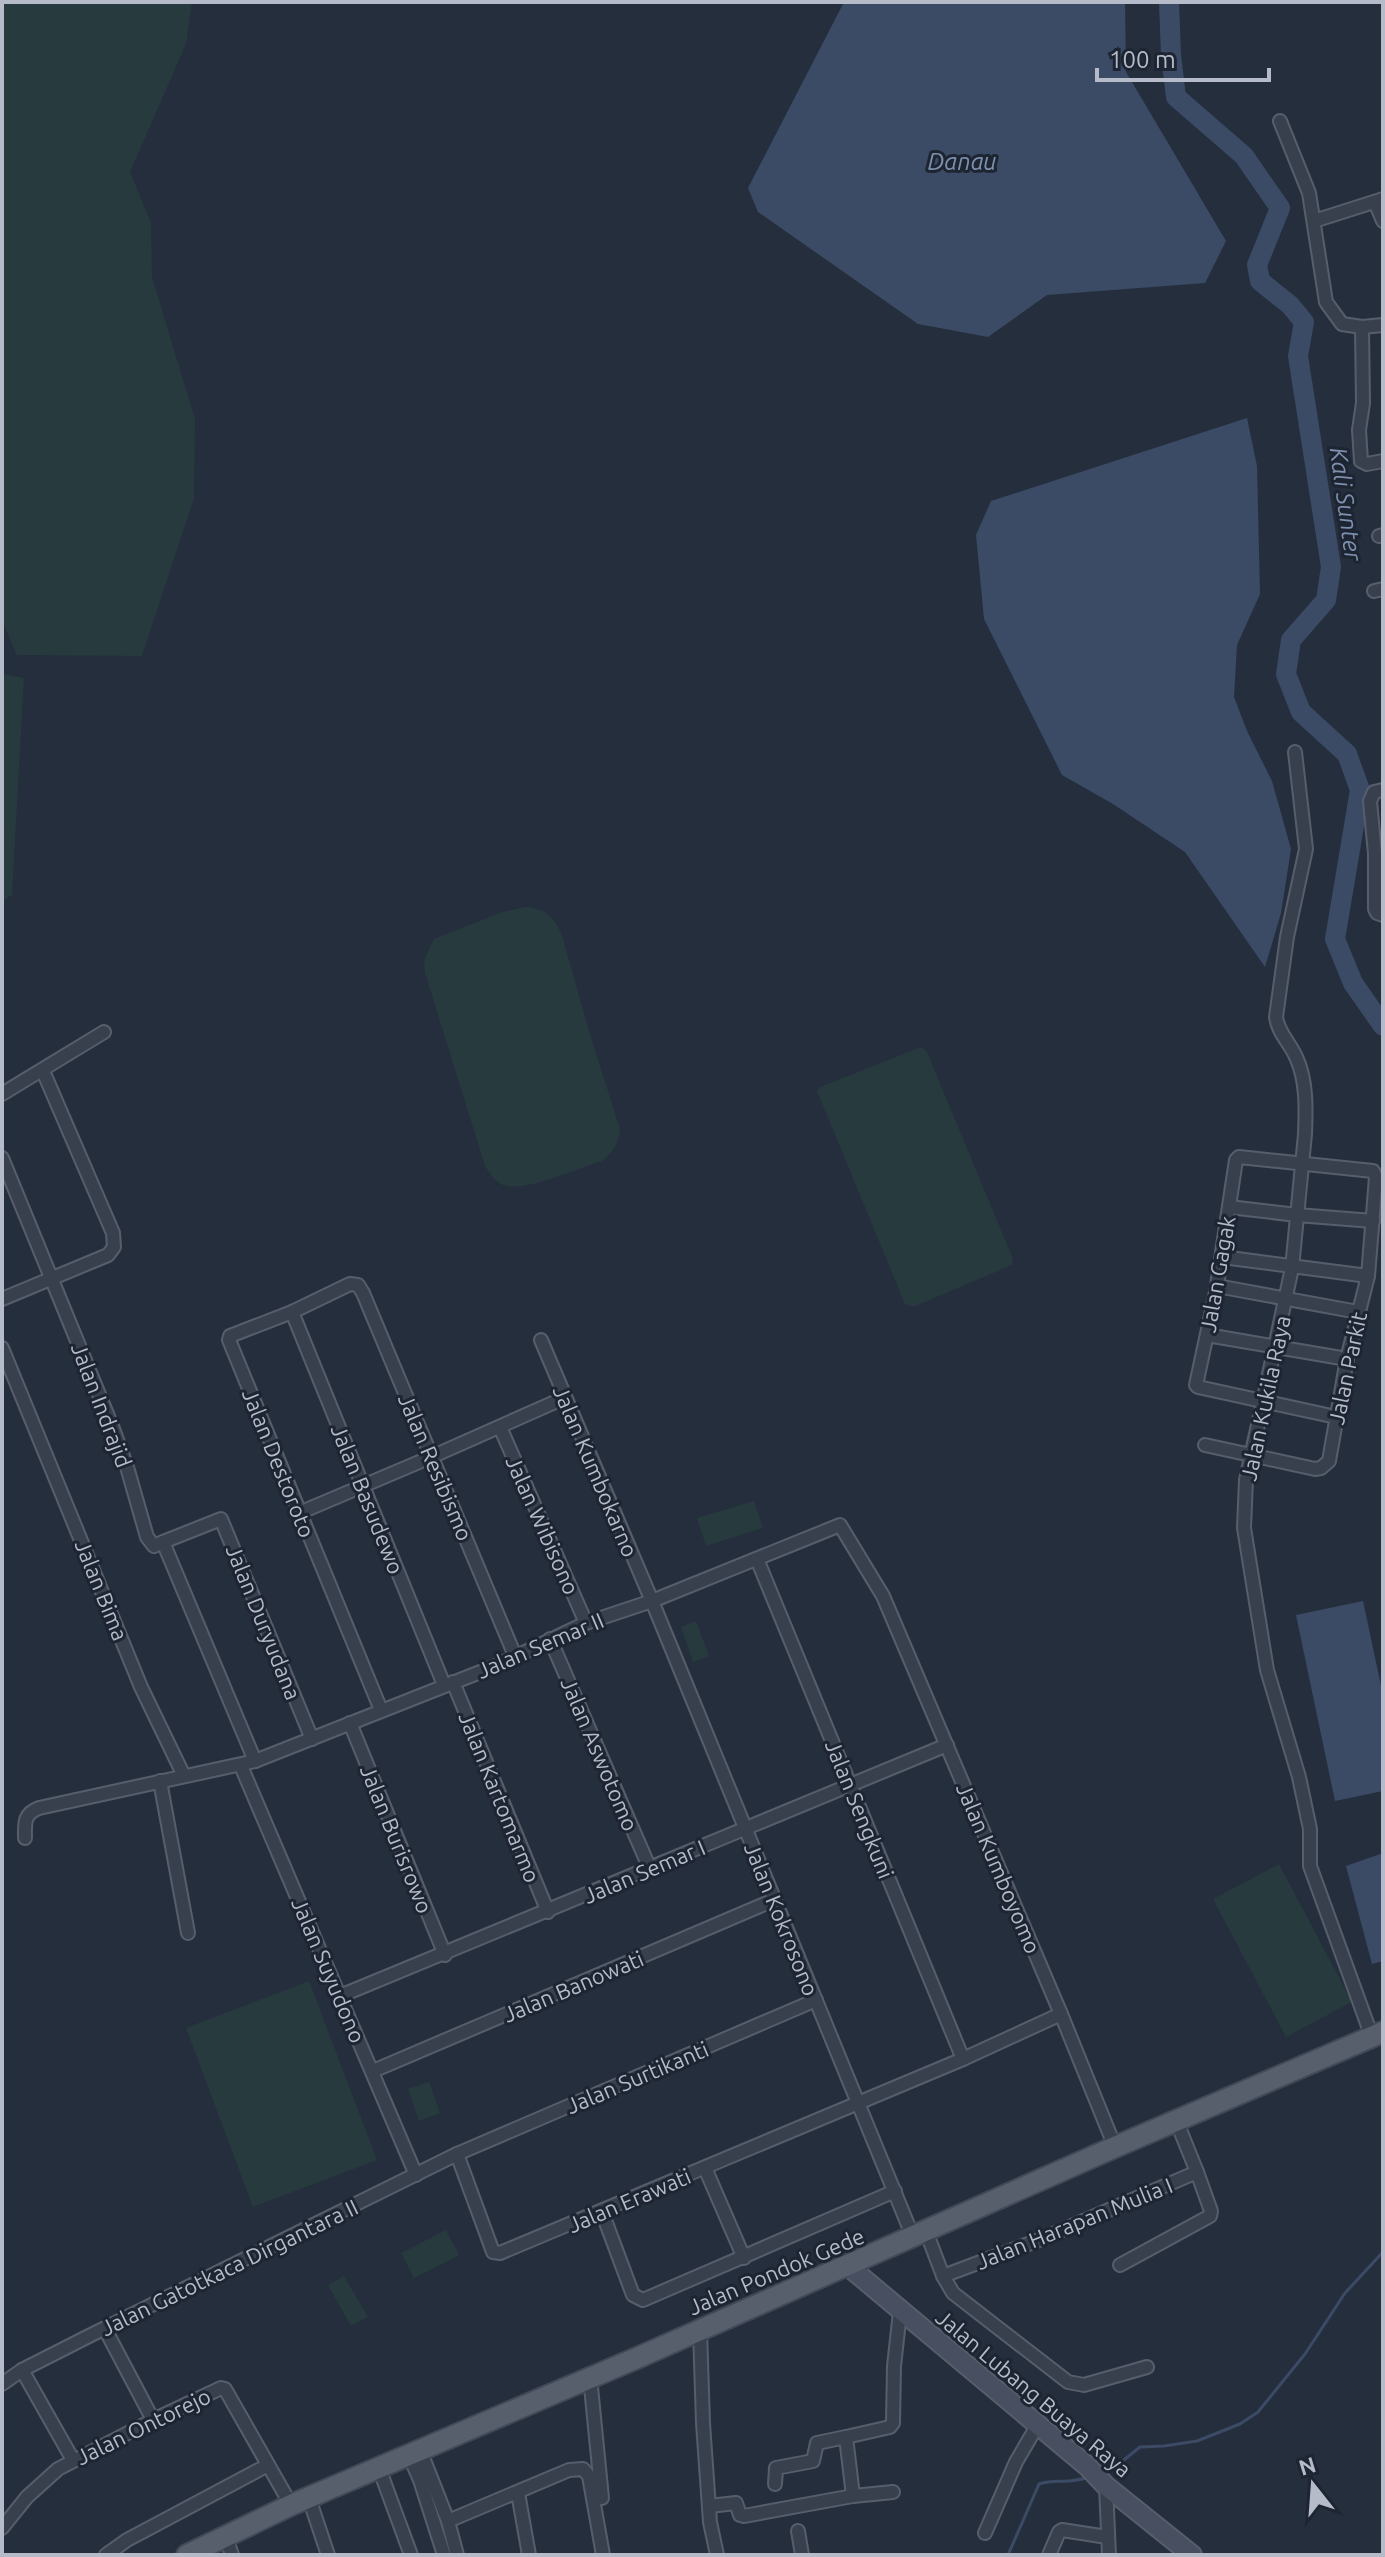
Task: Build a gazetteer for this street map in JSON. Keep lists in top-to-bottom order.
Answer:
{
  "streets": {
    "main road": ["Jalan Pondok Gede", "Jalan Lubang Buaya Raya"],
    "street": [
      "Jalan Gagak",
      "Jalan Parkit",
      "Jalan Kukila Raya",
      "Jalan Indrajid",
      "Jalan Destoroto",
      "Jalan Resibismo",
      "Jalan Kumbokarno",
      "Jalan Basudewo",
      "Jalan Wibisono",
      "Jalan Bima",
      "Jalan Duryudana",
      "Jalan Semar II",
      "Jalan Aswotomo",
      "Jalan Kartomarmo",
      "Jalan Sengkuni",
      "Jalan Burisrowo",
      "Jalan Kumboyomo",
      "Jalan Semar I",
      "Jalan Kokrosono",
      "Jalan Suyudono",
      "Jalan Banowati",
      "Jalan Surtikanti",
      "Jalan Erawati",
      "Jalan Harapan Mulia I",
      "Jalan Gatotkaca Dirgantara II",
      "Jalan Ontorejo"
    ]
  },
  "crossings": [
    ["Jalan Gagak", "Jalan Parkit"],
    ["Jalan Gagak", "Jalan Kukila Raya"],
    ["Jalan Parkit", "Jalan Kukila Raya"],
    ["Jalan Kukila Raya", "Jalan Pondok Gede"],
    ["Jalan Indrajid", "Jalan Duryudana"],
    ["Jalan Indrajid", "Jalan Semar II"],
    ["Jalan Destoroto", "Jalan Resibismo"],
    ["Jalan Destoroto", "Jalan Basudewo"],
    ["Jalan Destoroto", "Jalan Semar II"],
    ["Jalan Resibismo", "Jalan Semar II"],
    ["Jalan Kumbokarno", "Jalan Semar II"],
    ["Jalan Kumbokarno", "Jalan Kokrosono"],
    ["Jalan Basudewo", "Jalan Semar II"],
    ["Jalan Basudewo", "Jalan Kartomarmo"],
    ["Jalan Wibisono", "Jalan Semar II"],
    ["Jalan Duryudana", "Jalan Semar II"],
    ["Jalan Semar II", "Jalan Aswotomo"],
    ["Jalan Semar II", "Jalan Kartomarmo"],
    ["Jalan Semar II", "Jalan Sengkuni"],
    ["Jalan Semar II", "Jalan Burisrowo"],
    ["Jalan Semar II", "Jalan Kumboyomo"],
    ["Jalan Semar II", "Jalan Kokrosono"],
    ["Jalan Semar II", "Jalan Suyudono"],
    ["Jalan Aswotomo", "Jalan Semar I"],
    ["Jalan Kartomarmo", "Jalan Semar I"],
    ["Jalan Sengkuni", "Jalan Semar I"],
    ["Jalan Burisrowo", "Jalan Semar I"],
    ["Jalan Kumboyomo", "Jalan Semar I"],
    ["Jalan Kumboyomo", "Jalan Pondok Gede"],
    ["Jalan Semar I", "Jalan Kokrosono"],
    ["Jalan Semar I", "Jalan Suyudono"],
    ["Jalan Kokrosono", "Jalan Banowati"],
    ["Jalan Kokrosono", "Jalan Surtikanti"],
    ["Jalan Kokrosono", "Jalan Erawati"],
    ["Jalan Kokrosono", "Jalan Harapan Mulia I"],
    ["Jalan Kokrosono", "Jalan Pondok Gede"],
    ["Jalan Suyudono", "Jalan Banowati"],
    ["Jalan Suyudono", "Jalan Gatotkaca Dirgantara II"],
    ["Jalan Surtikanti", "Jalan Erawati"],
    ["Jalan Surtikanti", "Jalan Gatotkaca Dirgantara II"],
    ["Jalan Erawati", "Jalan Gatotkaca Dirgantara II"],
    ["Jalan Harapan Mulia I", "Jalan Pondok Gede"],
    ["Jalan Pondok Gede", "Jalan Lubang Buaya Raya"],
    ["Jalan Pondok Gede", "Jalan Ontorejo"]
  ],
  "water": ["Danau", "Kali Sunter"],
  "scale_bar": "100 m",
  "north": "top"
}
